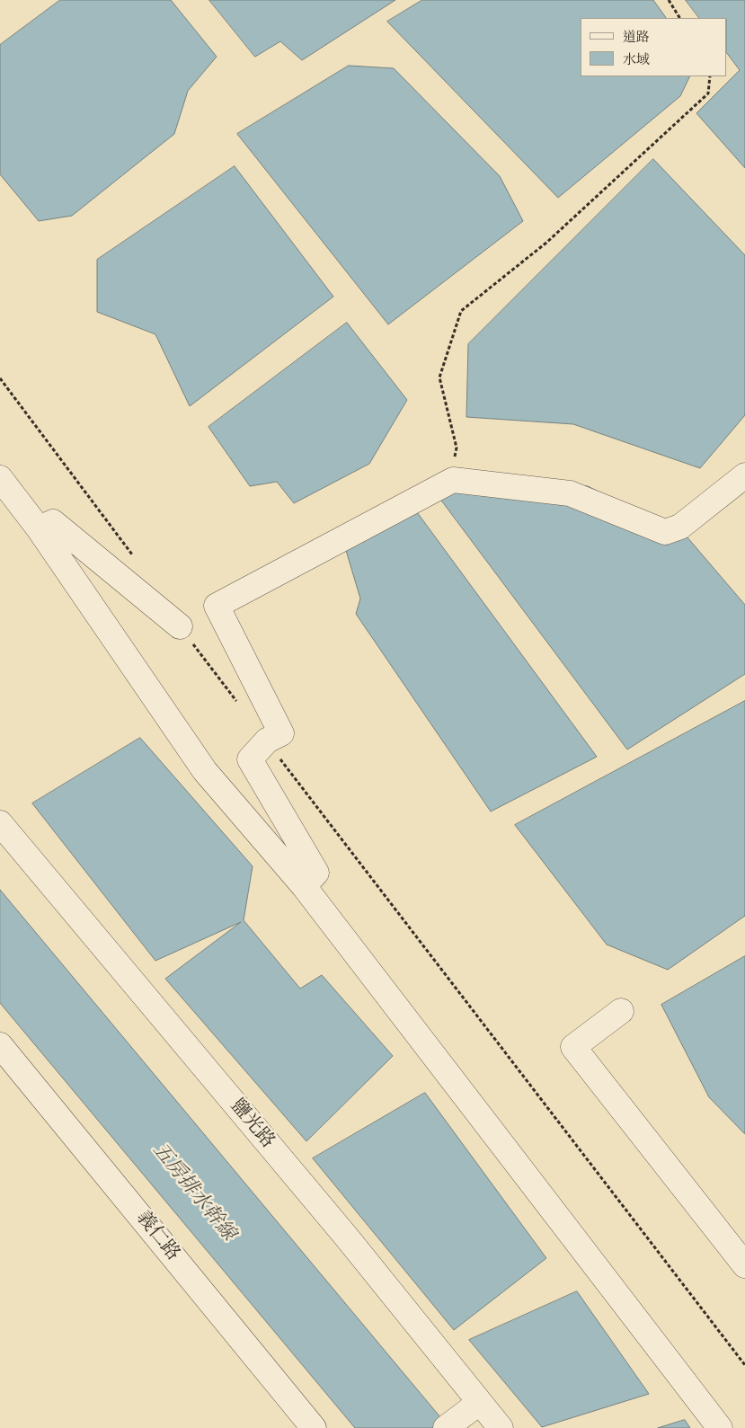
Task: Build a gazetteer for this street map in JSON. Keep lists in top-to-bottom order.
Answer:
{
  "streets": {
    "street": ["鹽光路", "義仁路"]
  },
  "water": ["五房排水幹線"],
  "legend": ["道路", "水域"]
}
